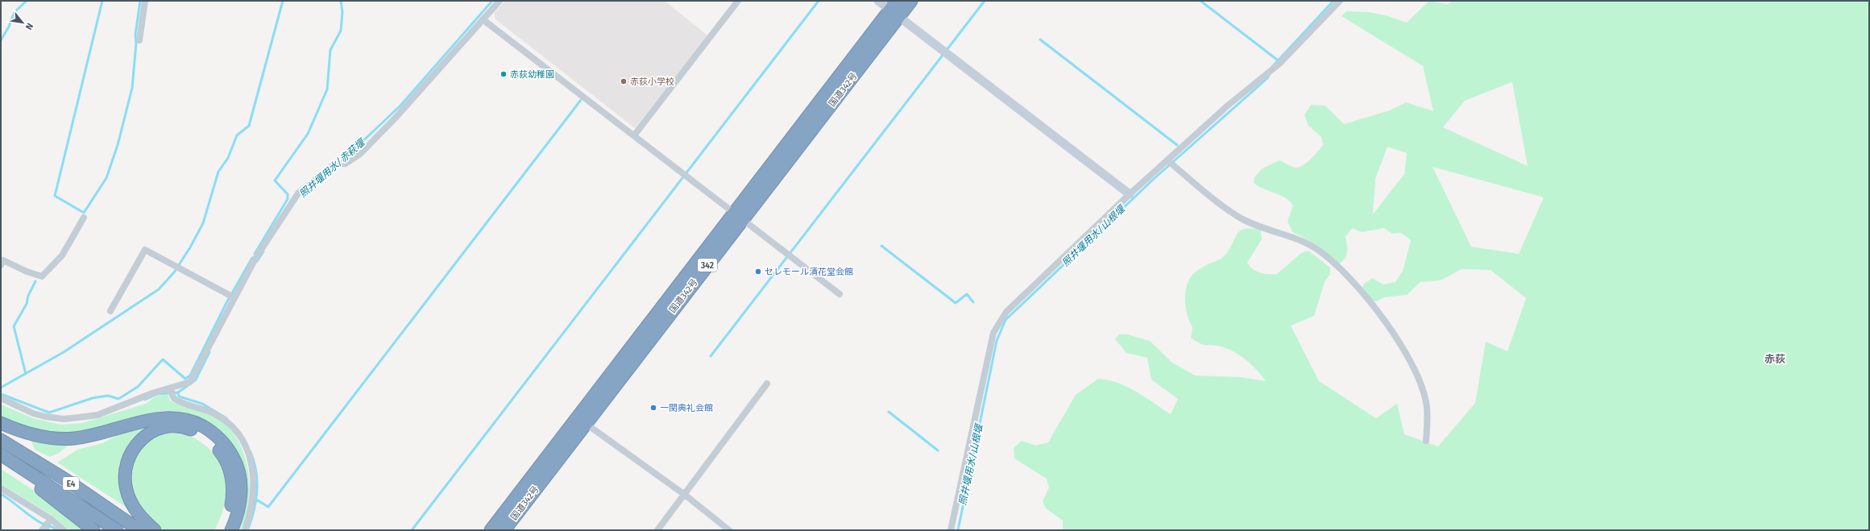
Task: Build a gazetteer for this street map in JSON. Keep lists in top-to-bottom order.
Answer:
{
  "streets": {
    "highway": ["国道342号", "342", "E4"]
  },
  "districts": ["赤荻"],
  "water": ["照井堰用水/赤萩堰", "照井堰用水/山根堰"],
  "places": [
    "赤荻幼稚園",
    "赤荻小学校",
    "セレモール清花堂会館",
    "一関典礼会館"
  ],
  "north": "bottom right"
}
